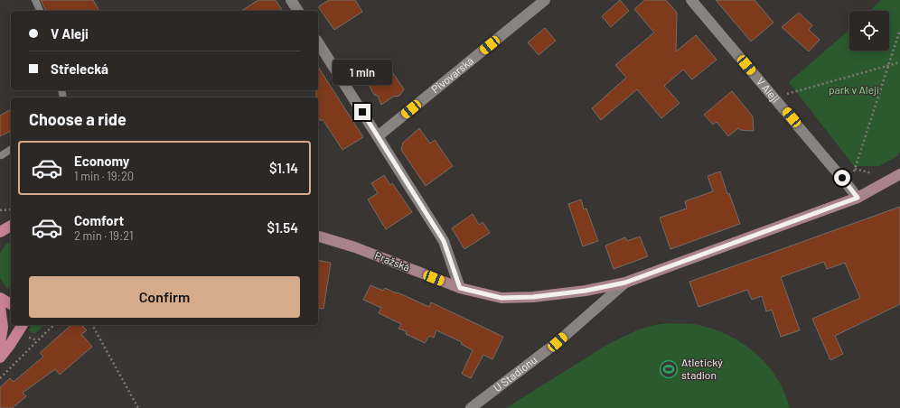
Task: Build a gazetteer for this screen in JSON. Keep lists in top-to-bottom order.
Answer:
{
  "streets": {
    "main road": ["Pražská"],
    "street": ["Pivovarská", "V Aleji", "U Stadionu"]
  },
  "crossings": [
    ["V Aleji", "Pražská"],
    ["Pražská", "U Stadionu"]
  ],
  "parks": ["park v Aleji"],
  "places": {
    "sports": ["Atletický stadion"]
  },
  "page": {
    "banner": ["V Aleji", "Střelecká"],
    "bubble": "1 min",
    "heading": "Choose a ride",
    "list": [
      {
        "name": "Economy",
        "note": "1 min · 19:20",
        "value": "$1.14"
      },
      {
        "name": "Comfort",
        "note": "2 min · 19:21",
        "value": "$1.54"
      }
    ],
    "buttons": "Confirm"
  }
}
